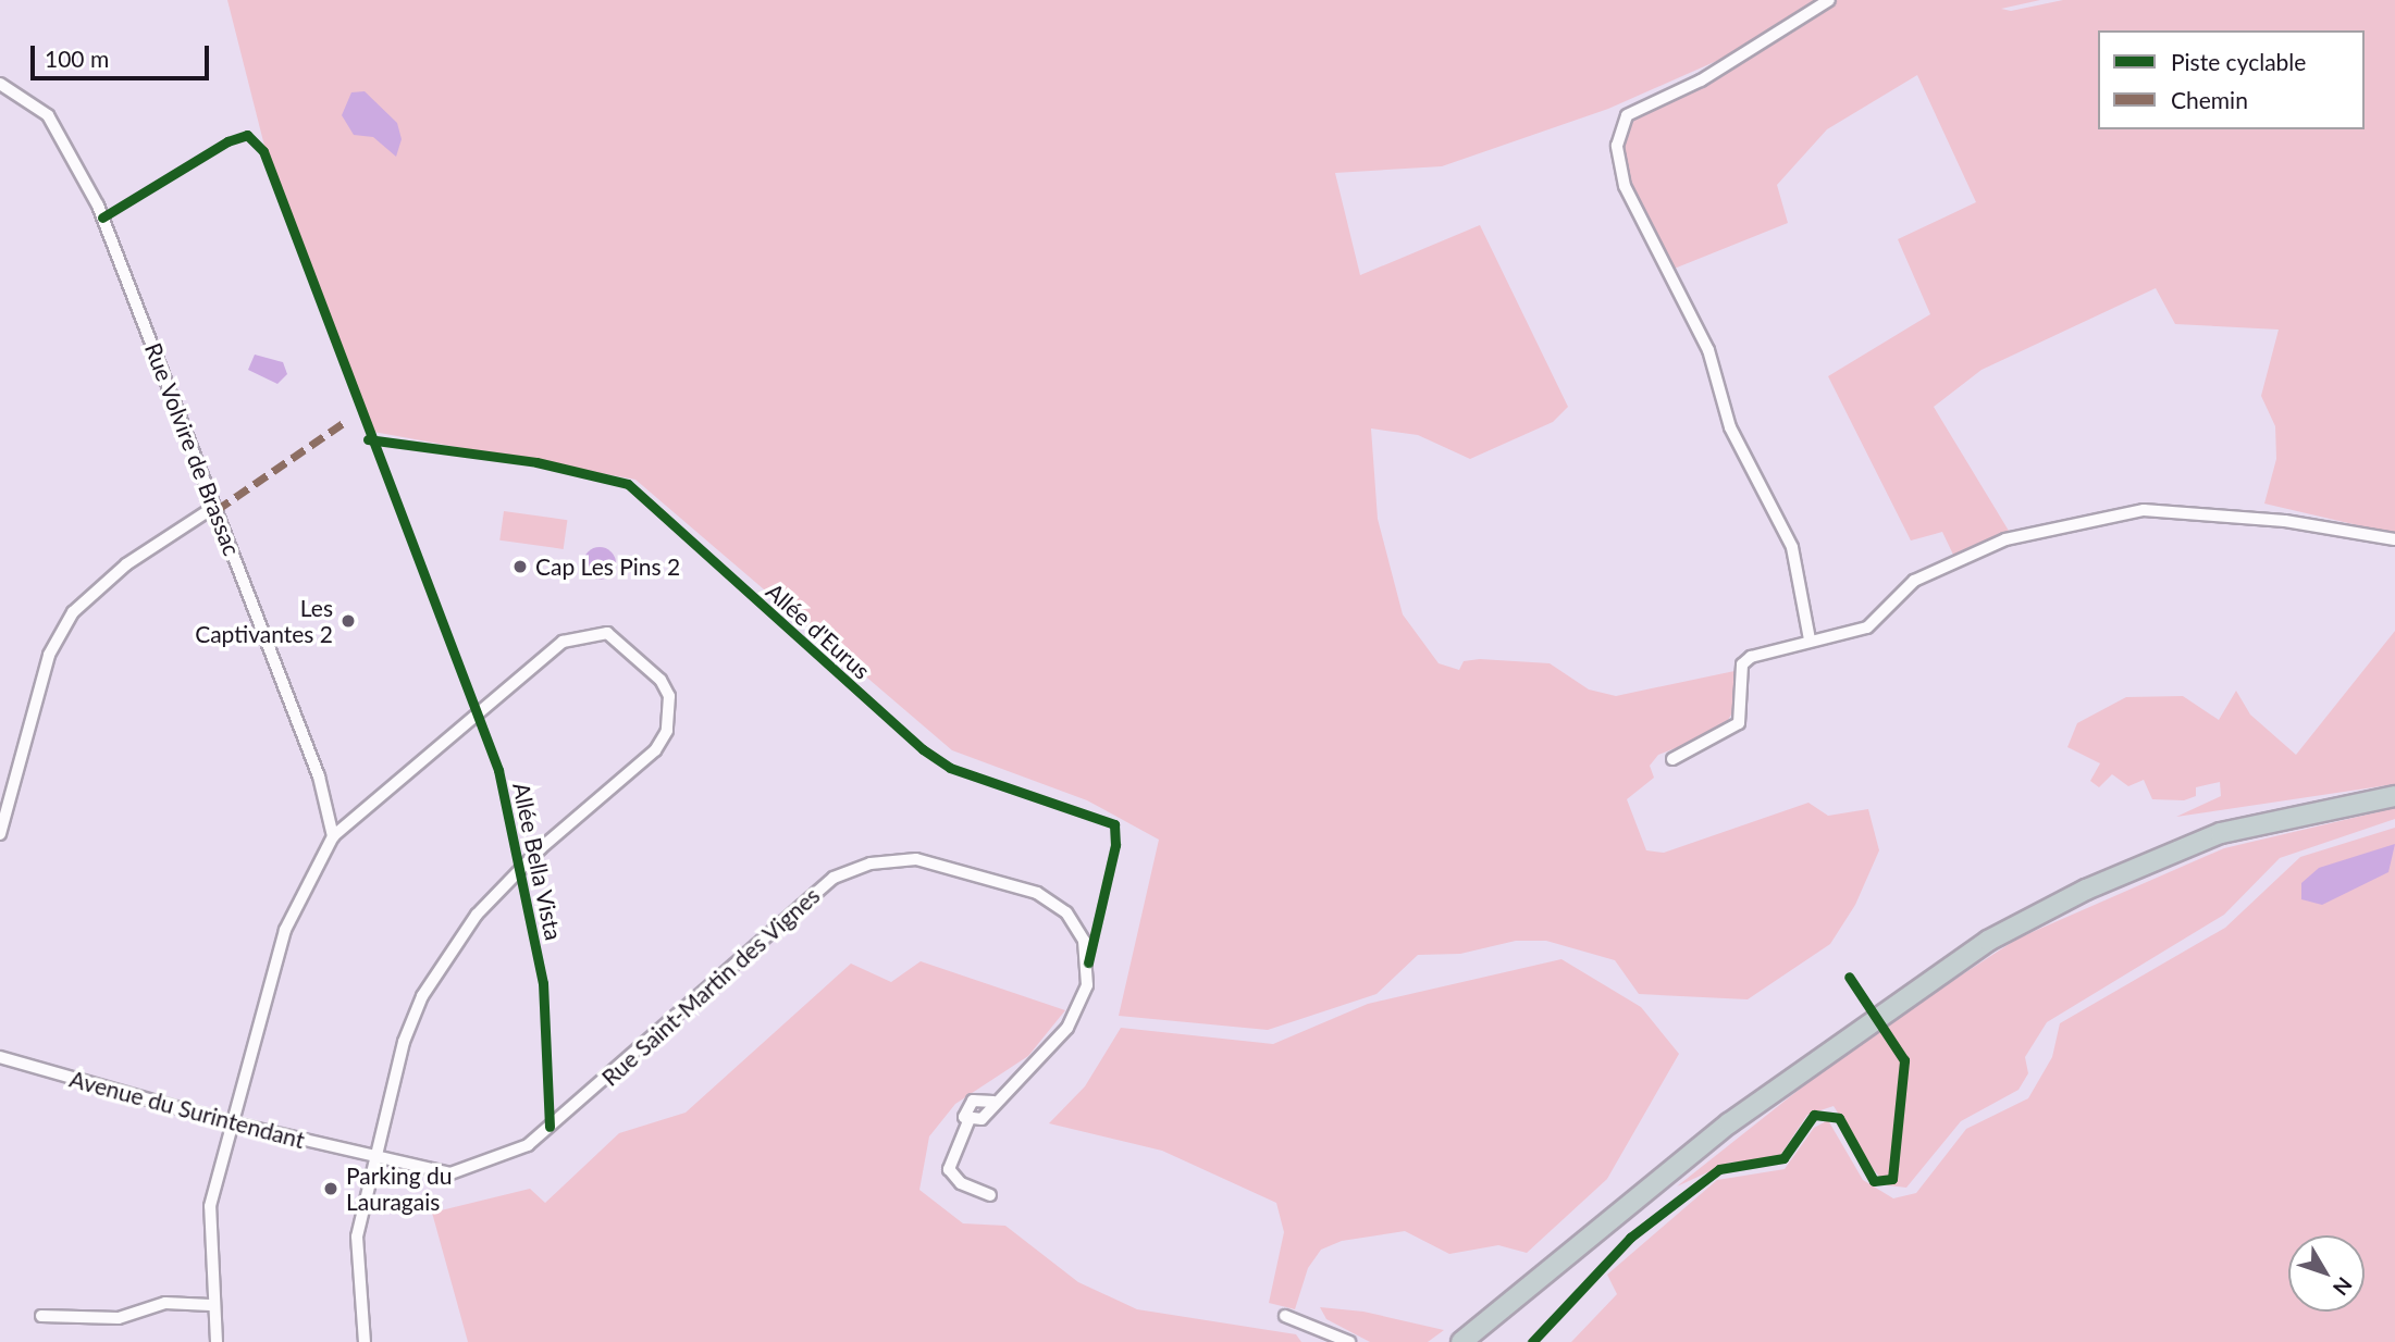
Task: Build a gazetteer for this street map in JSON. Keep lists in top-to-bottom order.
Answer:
{
  "streets": {
    "street": ["Rue Volvire de Brassac", "Rue Saint-Martin des Vignes", "Avenue du Surintendant"],
    "cycle path": ["Allée d'Eurus", "Allée Bella Vista"]
  },
  "crossings": [
    ["Rue Saint-Martin des Vignes", "Avenue du Surintendant"]
  ],
  "places": ["Cap Les Pins 2", "Les Captivantes 2", "Parking du Lauragais"],
  "legend": ["Piste cyclable", "Chemin"],
  "scale_bar": "100 m",
  "north": "bottom right"
}
